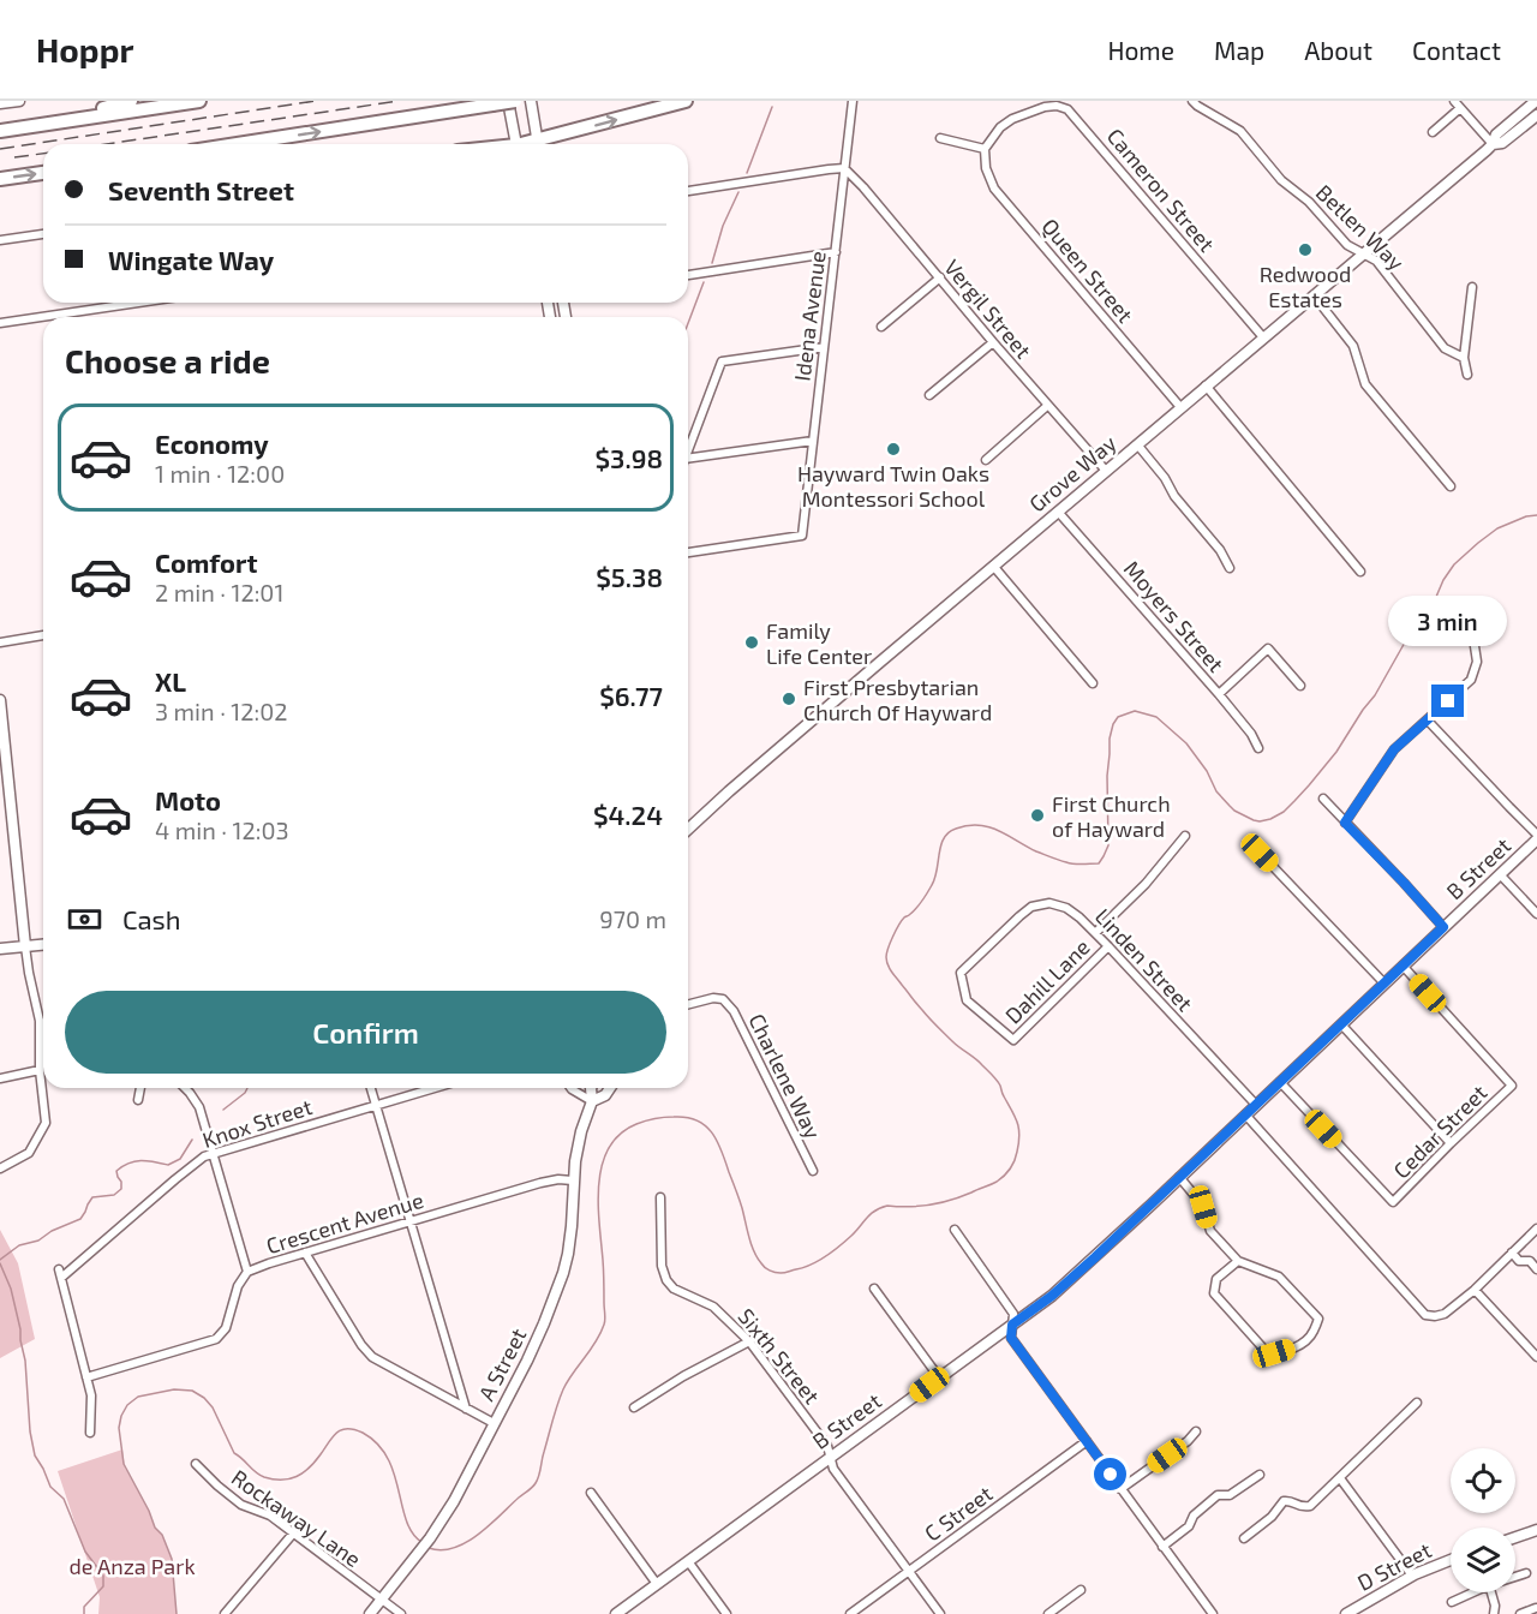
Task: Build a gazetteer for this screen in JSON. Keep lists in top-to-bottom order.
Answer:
{
  "streets": {
    "main road": [
      "Grove Way",
      "B Street",
      "A Street",
      "D Street"
    ],
    "street": [
      "Cameron Street",
      "Betlen Way",
      "Queen Street",
      "Vergil Street",
      "Idena Avenue",
      "Moyers Street",
      "Linden Street",
      "Dahill Lane",
      "Charlene Way",
      "Knox Street",
      "Cedar Street",
      "Crescent Avenue",
      "Sixth Street",
      "C Street",
      "Rockaway Lane"
    ]
  },
  "crossings": [
    ["Cameron Street", "Queen Street"],
    ["Cameron Street", "Grove Way"],
    ["Betlen Way", "Grove Way"],
    ["Queen Street", "Grove Way"],
    ["Vergil Street", "Idena Avenue"],
    ["Vergil Street", "Grove Way"],
    ["Grove Way", "Moyers Street"],
    ["B Street", "Linden Street"],
    ["B Street", "Cedar Street"],
    ["B Street", "Sixth Street"],
    ["Linden Street", "Dahill Lane"],
    ["Knox Street", "Crescent Avenue"],
    ["Crescent Avenue", "A Street"],
    ["Sixth Street", "C Street"],
    ["A Street", "Rockaway Lane"]
  ],
  "parks": ["de Anza Park"],
  "places": [
    "Redwood Estates",
    "Hayward Twin Oaks Montessori School",
    "Family Life Center",
    "First Presbytarian Church Of Hayward",
    "First Church of Hayward"
  ],
  "page": {
    "header": "Hoppr",
    "nav": [
      "Home",
      "Map",
      "About",
      "Contact"
    ],
    "banner": ["Seventh Street", "Wingate Way"],
    "heading": "Choose a ride",
    "list": [
      {
        "name": "Economy",
        "note": "1 min · 12:00",
        "value": "$3.98"
      },
      {
        "name": "Comfort",
        "note": "2 min · 12:01",
        "value": "$5.38"
      },
      {
        "name": "XL",
        "note": "3 min · 12:02",
        "value": "$6.77"
      },
      {
        "name": "Moto",
        "note": "4 min · 12:03",
        "value": "$4.24"
      }
    ],
    "bubble": "3 min",
    "pay": ["Cash", "970 m"],
    "buttons": "Confirm"
  }
}
